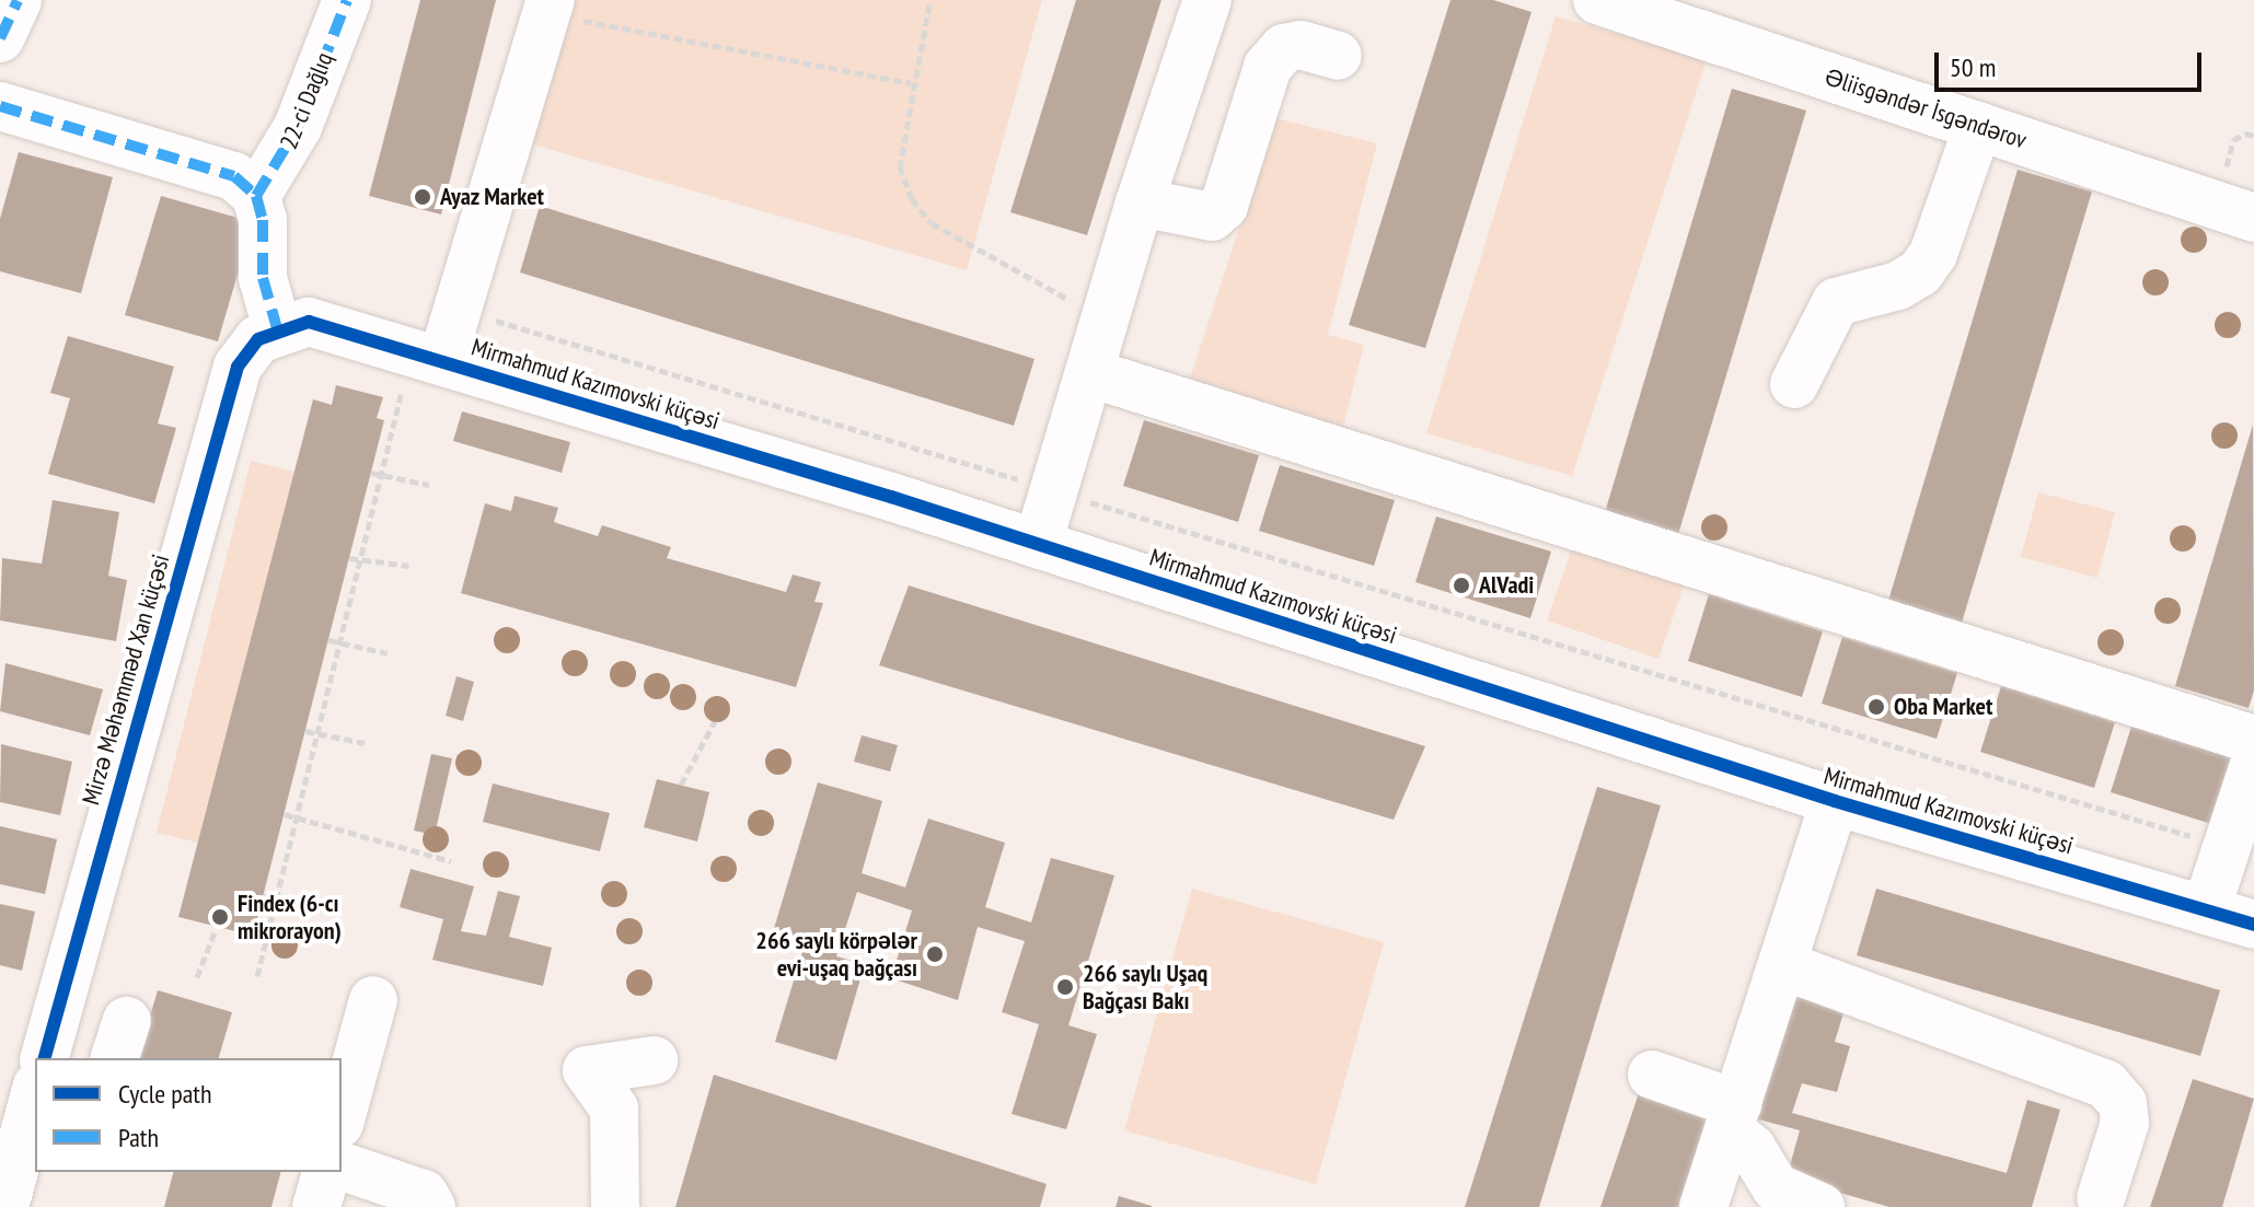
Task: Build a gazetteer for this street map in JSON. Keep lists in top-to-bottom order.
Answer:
{
  "streets": {
    "street": [
      "22-ci Dağlıq",
      "Əliisgəndər İsgəndərov",
      "Mirmahmud Kazımovski küçəsi",
      "Mirzə Məhəmməd Xan küçəsi"
    ]
  },
  "crossings": [
    ["Mirmahmud Kazımovski küçəsi", "Mirzə Məhəmməd Xan küçəsi"]
  ],
  "places": [
    "Ayaz Market",
    "AlVadi",
    "Oba Market",
    "Findex (6-cı mikrorayon)",
    "266 saylı körpələr evi-uşaq bağçası",
    "266 saylı Uşaq Bağçası Bakı"
  ],
  "legend": ["Cycle path", "Path"],
  "scale_bar": "50 m"
}
